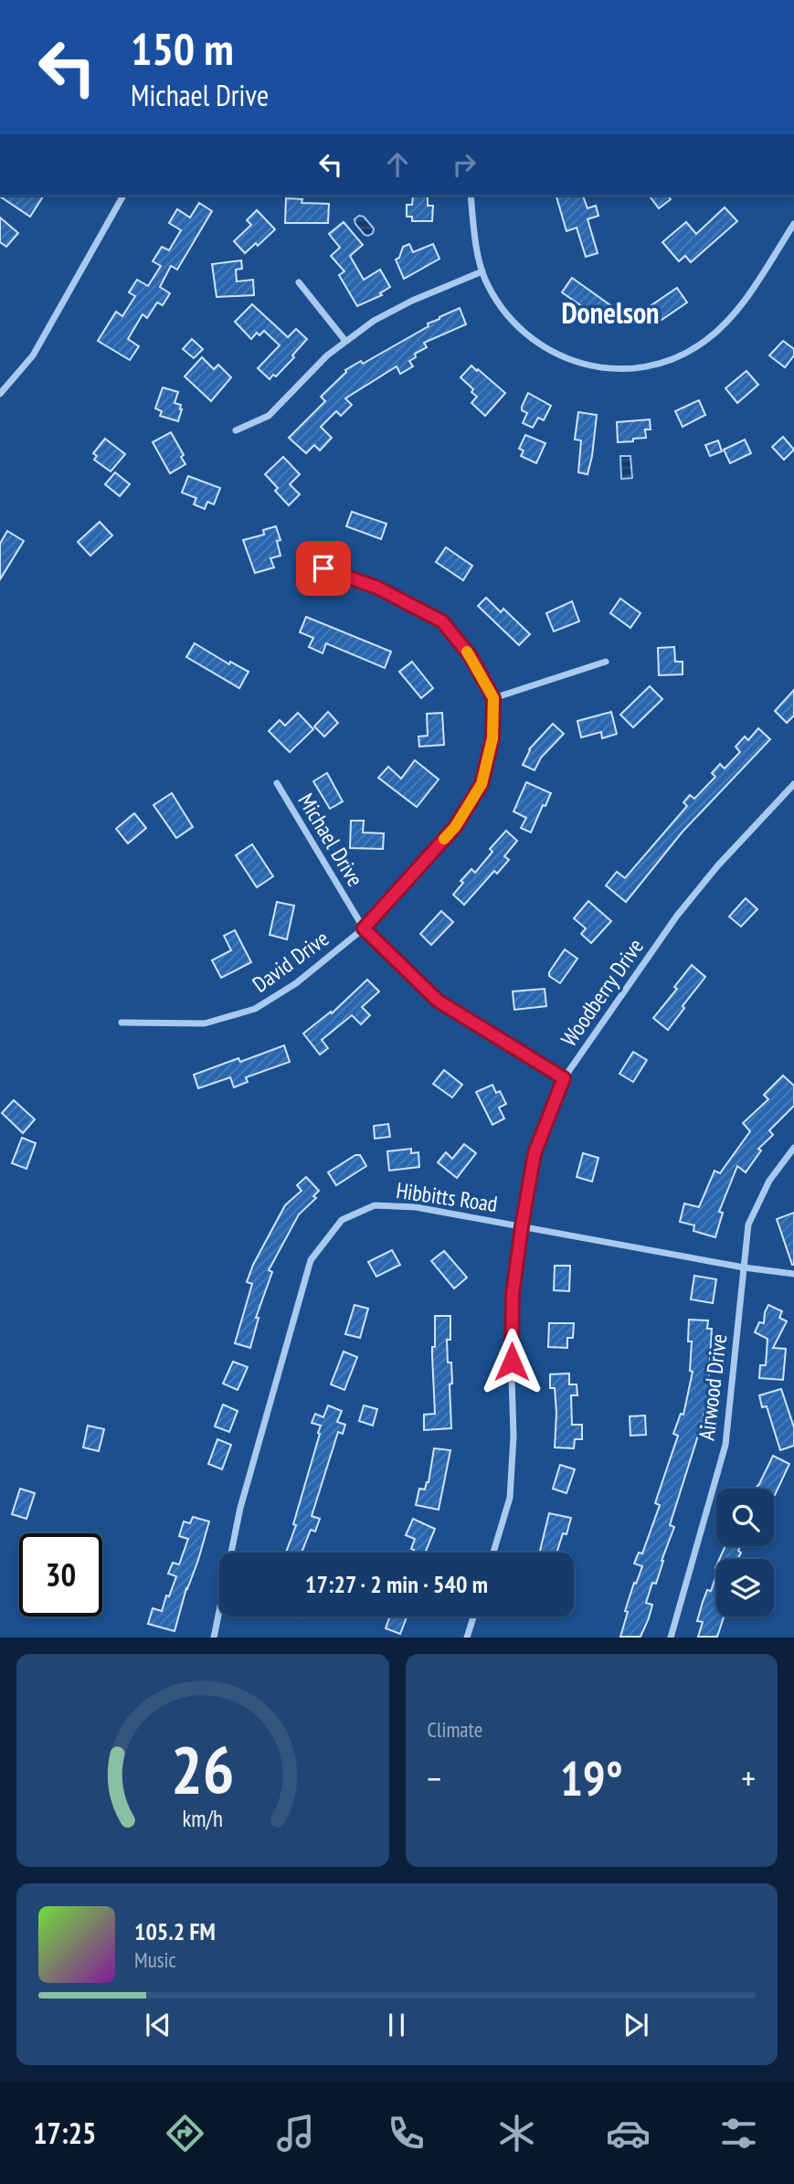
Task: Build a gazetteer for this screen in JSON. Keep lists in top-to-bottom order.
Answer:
{
  "streets": {
    "street": [
      "Michael Drive",
      "David Drive",
      "Woodberry Drive",
      "Hibbitts Road",
      "Airwood Drive"
    ]
  },
  "crossings": [
    ["Michael Drive", "David Drive"],
    ["Michael Drive", "Woodberry Drive"],
    ["Woodberry Drive", "Hibbitts Road"],
    ["Hibbitts Road", "Airwood Drive"]
  ],
  "districts": ["Donelson"],
  "page": {
    "turn": ["150 m", "Michael Drive"],
    "limit": "30",
    "trip": "17:27 · 2 min · 540 m",
    "tile": "Climate",
    "heat": ["−", "19°", "+"],
    "song": ["105.2 FM", "Music"],
    "tabs": "17:25",
    "gauge": ["26", "km/h"]
  }
}
